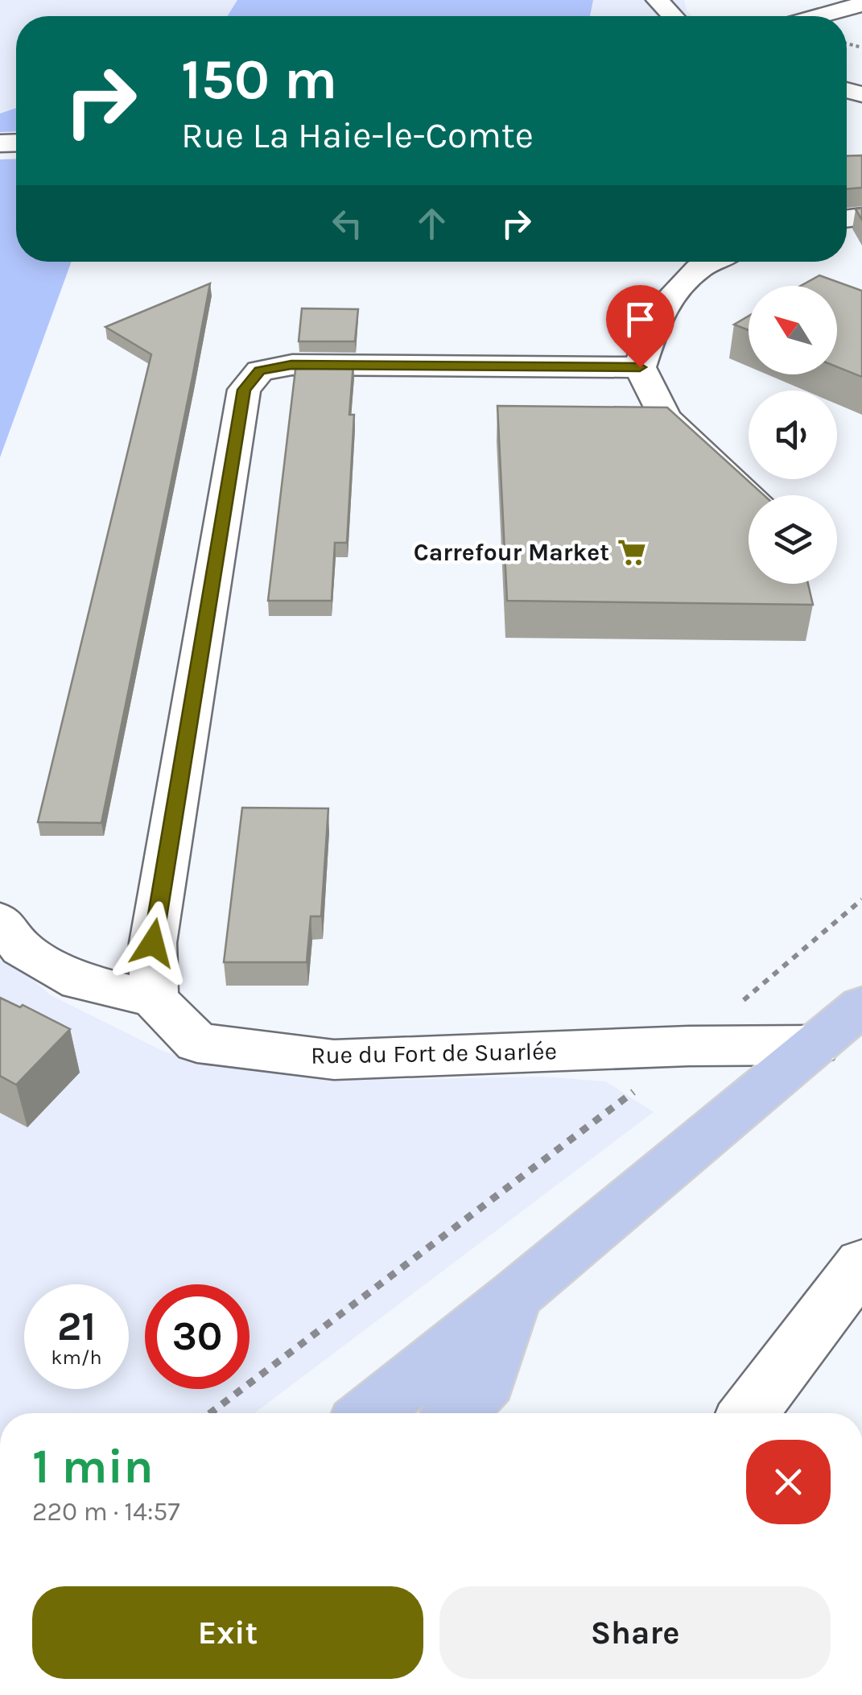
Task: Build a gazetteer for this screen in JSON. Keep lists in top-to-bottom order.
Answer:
{
  "streets": {
    "street": ["Rue du Fort de Suarlée"]
  },
  "places": {
    "supermarket": ["Carrefour Market"]
  },
  "north": "top left",
  "page": {
    "turn": ["150 m", "Rue La Haie-le-Comte"],
    "speed": "21 km/h",
    "limit": "30",
    "heading": ["1 min", "220 m · 14:57"],
    "buttons": ["Exit", "Share"]
  }
}
